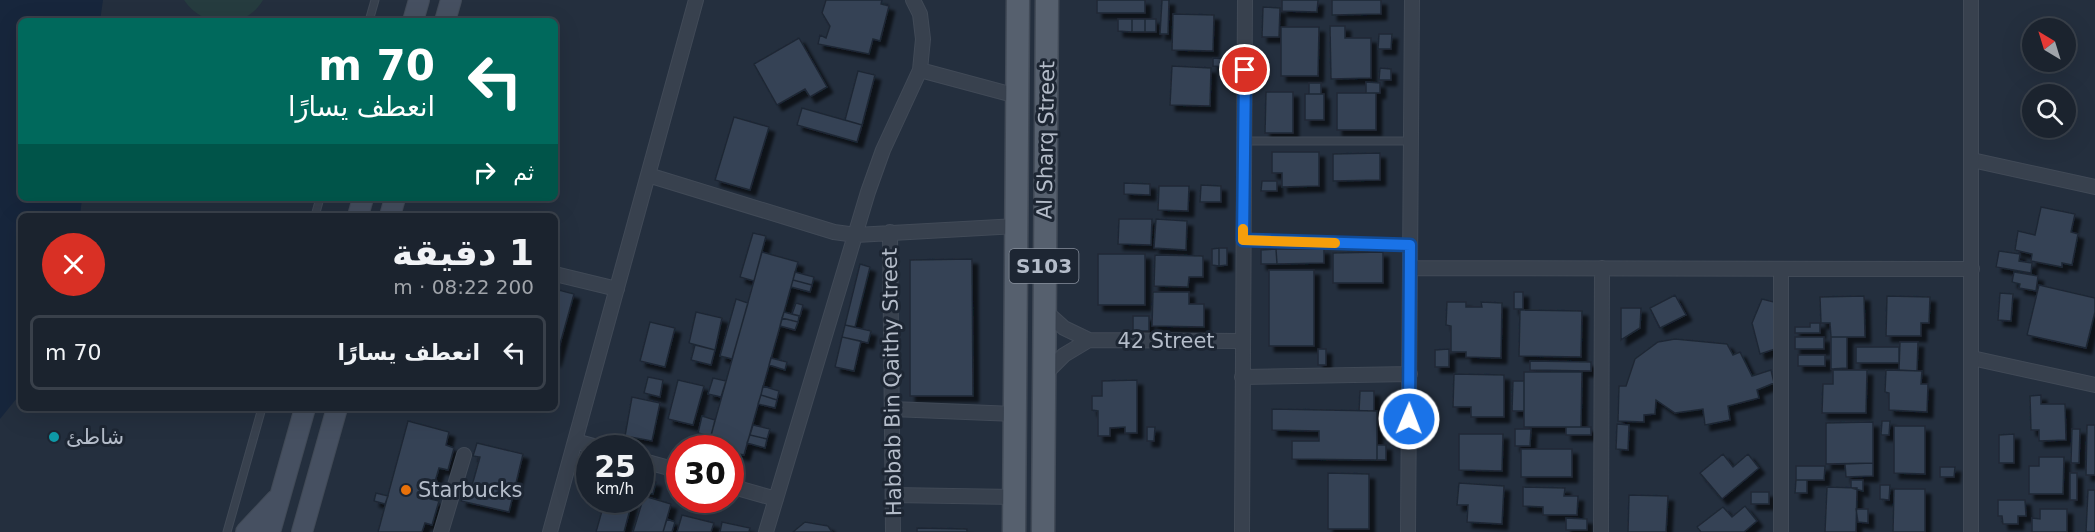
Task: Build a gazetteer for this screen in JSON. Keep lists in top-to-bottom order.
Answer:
{
  "streets": {
    "main road": ["Al Sharq Street", "S103"],
    "street": ["42 Street", "Habbab Bin Qaithy Street"]
  },
  "crossings": [
    ["Al Sharq Street", "42 Street"]
  ],
  "places": ["شاطئ", "Starbucks"],
  "north": "top left",
  "page": {
    "turn": ["70 m", "انعطف يسارًا"],
    "then": "ثم",
    "heading": ["1 دقيقة", "200 m · 08:22"],
    "list": [
      {
        "name": "انعطف يسارًا",
        "value": "70 m"
      }
    ],
    "speed": "25 km/h",
    "limit": "30"
  }
}
